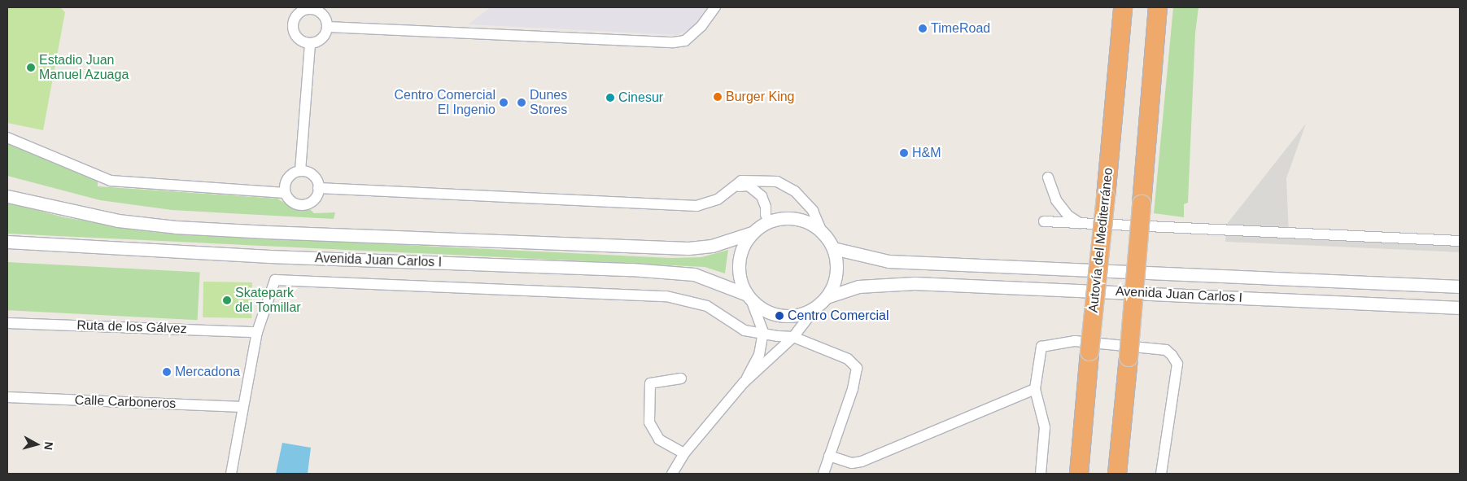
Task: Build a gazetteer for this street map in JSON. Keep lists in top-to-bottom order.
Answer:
{
  "streets": {
    "highway": ["Autovía del Mediterráneo"],
    "street": ["Avenida Juan Carlos I", "Ruta de los Gálvez", "Calle Carboneros"]
  },
  "places": [
    "TimeRoad",
    "Estadio Juan Manuel Azuaga",
    "Burger King",
    "Cinesur",
    "Centro Comercial El Ingenio",
    "Dunes Stores",
    "H&M",
    "Skatepark del Tomillar",
    "Centro Comercial",
    "Mercadona"
  ],
  "north": "right"
}
